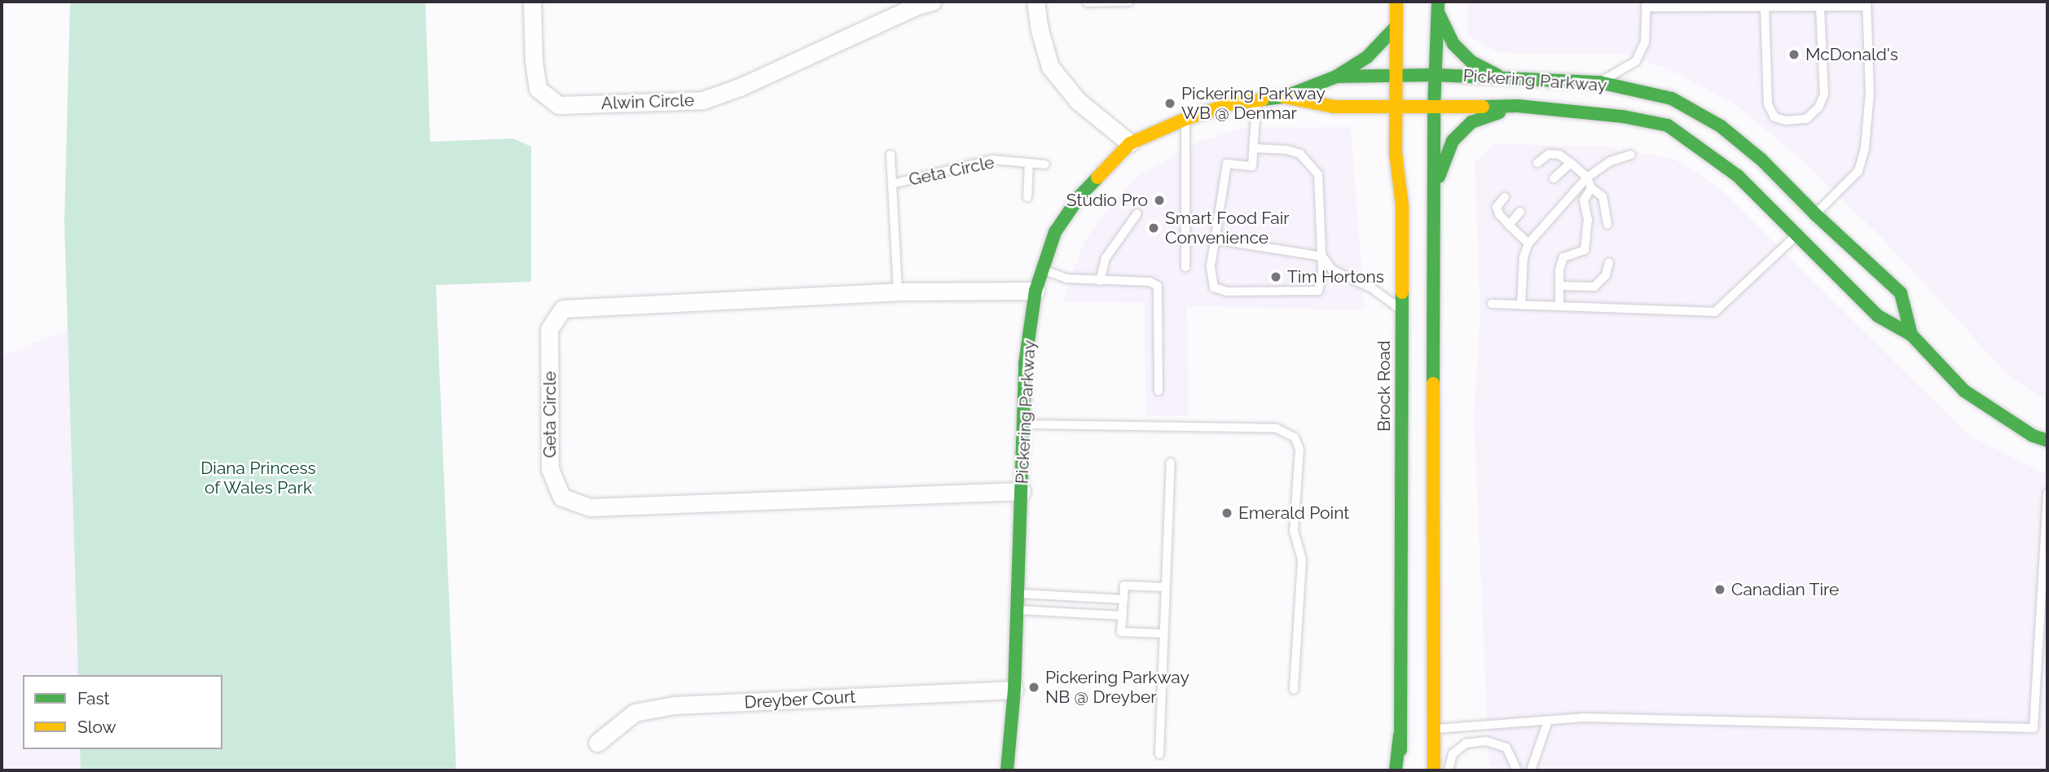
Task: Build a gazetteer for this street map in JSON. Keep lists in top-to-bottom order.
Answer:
{
  "streets": {
    "main road": ["Pickering Parkway", "Brock Road"],
    "street": ["Alwin Circle", "Geta Circle", "Dreyber Court"]
  },
  "crossings": [
    ["Pickering Parkway", "Geta Circle"],
    ["Pickering Parkway", "Brock Road"],
    ["Pickering Parkway", "Dreyber Court"]
  ],
  "parks": ["Diana Princess of Wales Park"],
  "places": [
    "McDonald's",
    "Pickering Parkway WB @ Denmar",
    "Studio Pro",
    "Smart Food Fair Convenience",
    "Tim Hortons",
    "Emerald Point",
    "Canadian Tire",
    "Pickering Parkway NB @ Dreyber"
  ],
  "legend": ["Fast", "Slow"]
}
